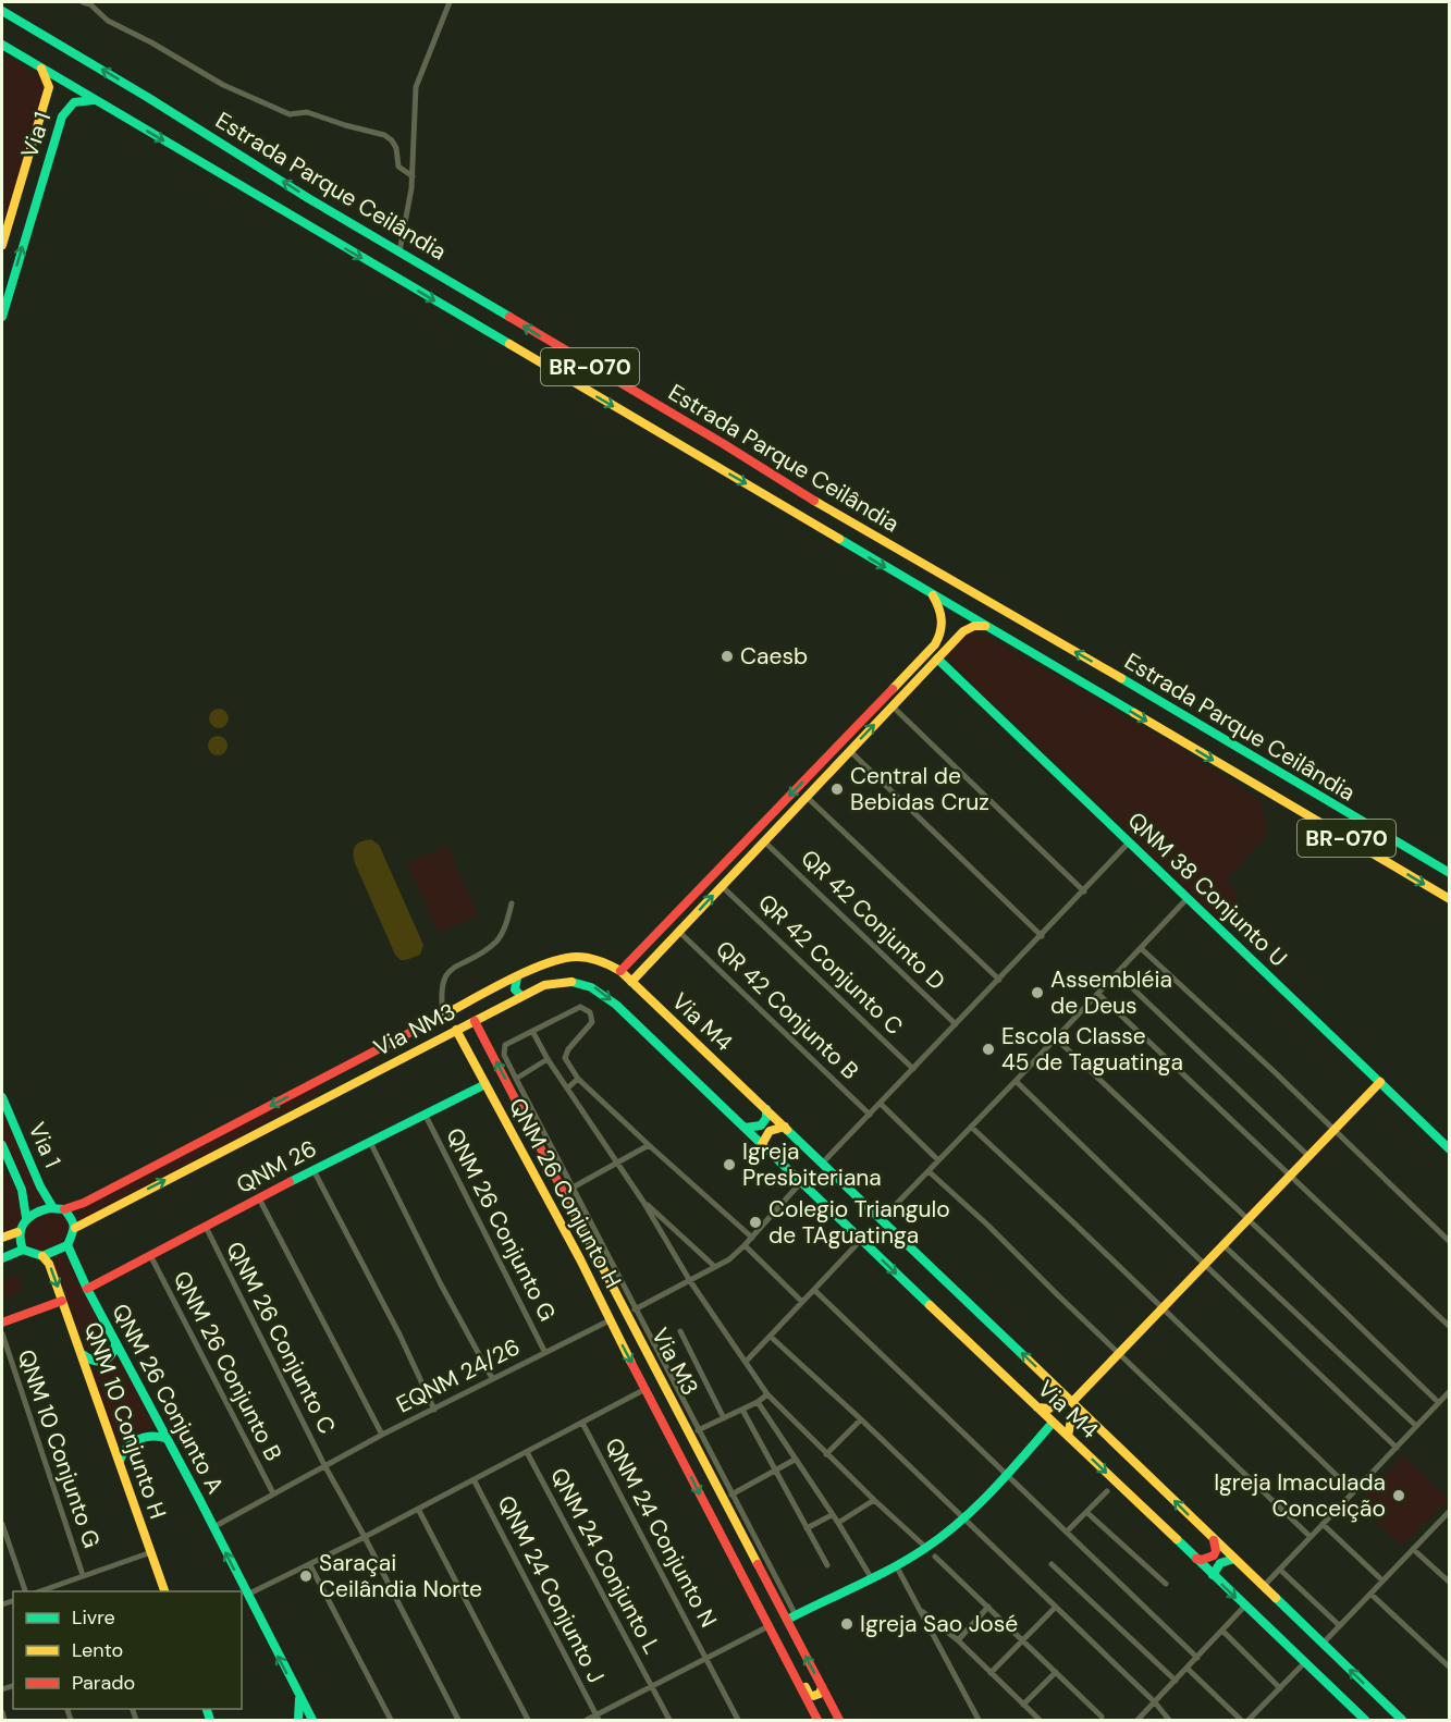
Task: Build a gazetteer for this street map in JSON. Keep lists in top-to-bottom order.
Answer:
{
  "streets": {
    "main road": [
      "Via 1",
      "Estrada Parque Ceilândia",
      "BR-070",
      "QNM 38 Conjunto U",
      "Via M4",
      "Via NM3",
      "QNM 26",
      "QNM 26 Conjunto H",
      "Via M3",
      "QNM 26 Conjunto A",
      "QNM 10 Conjunto H"
    ],
    "street": [
      "QR 42 Conjunto D",
      "QR 42 Conjunto C",
      "QR 42 Conjunto B",
      "QNM 26 Conjunto G",
      "QNM 26 Conjunto C",
      "QNM 26 Conjunto B",
      "EQNM 24/26",
      "QNM 10 Conjunto G",
      "QNM 24 Conjunto N",
      "QNM 24 Conjunto L",
      "QNM 24 Conjunto J"
    ]
  },
  "crossings": [
    ["Via 1", "Estrada Parque Ceilândia"],
    ["Via 1", "Via NM3"],
    ["Via 1", "QNM 26 Conjunto A"],
    ["Via 1", "QNM 10 Conjunto H"],
    ["Via M4", "Via NM3"],
    ["Via NM3", "Via M3"],
    ["Via NM3", "QNM 26 Conjunto A"],
    ["Via NM3", "QNM 10 Conjunto H"],
    ["QNM 26", "QNM 26 Conjunto H"],
    ["QNM 26", "QNM 26 Conjunto G"],
    ["QNM 26", "QNM 26 Conjunto C"],
    ["QNM 26", "QNM 26 Conjunto B"],
    ["QNM 26", "QNM 26 Conjunto A"],
    ["QNM 26 Conjunto H", "Via M3"],
    ["QNM 26 Conjunto H", "EQNM 24/26"],
    ["QNM 26 Conjunto G", "EQNM 24/26"],
    ["QNM 26 Conjunto C", "EQNM 24/26"],
    ["Via M3", "EQNM 24/26"],
    ["QNM 26 Conjunto B", "EQNM 24/26"],
    ["EQNM 24/26", "QNM 26 Conjunto A"],
    ["QNM 26 Conjunto A", "QNM 10 Conjunto H"]
  ],
  "one_way": ["QNM 26 Conjunto A"],
  "places": [
    "Caesb",
    "Central de Bebidas Cruz",
    "Assembléia de Deus",
    "Escola Classe 45 de Taguatinga",
    "Igreja Presbiteriana",
    "Colegio Triangulo de TAguatinga",
    "Igreja Imaculada Conceição",
    "Saraçai Ceilândia Norte",
    "Igreja Sao José"
  ],
  "legend": ["Livre", "Lento", "Parado"]
}
